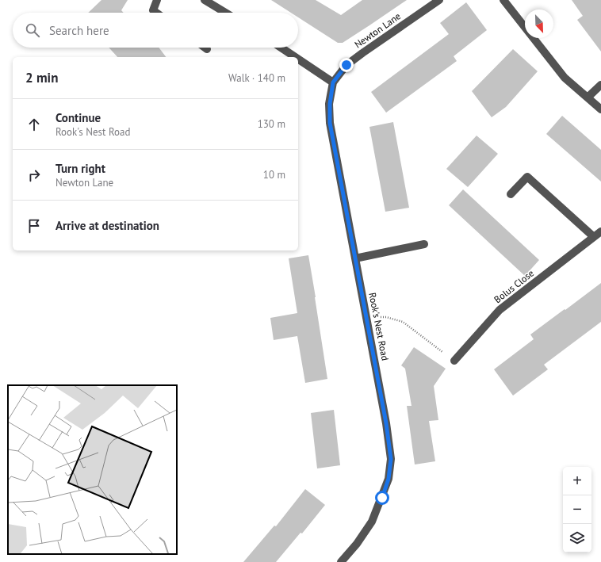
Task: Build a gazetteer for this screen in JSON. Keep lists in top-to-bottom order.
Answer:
{
  "streets": {
    "street": ["Newton Lane", "Bolus Close", "Rook's Nest Road"]
  },
  "crossings": [
    ["Newton Lane", "Rook's Nest Road"]
  ],
  "north": "bottom right",
  "page": {
    "search": "Search here",
    "heading": ["2 min", "Walk · 140 m"],
    "list": [
      ["Continue", "Rook's Nest Road", "130 m"],
      ["Turn right", "Newton Lane", "10 m"],
      "Arrive at destination"
    ],
    "map_buttons": ["+", "−"]
  }
}
